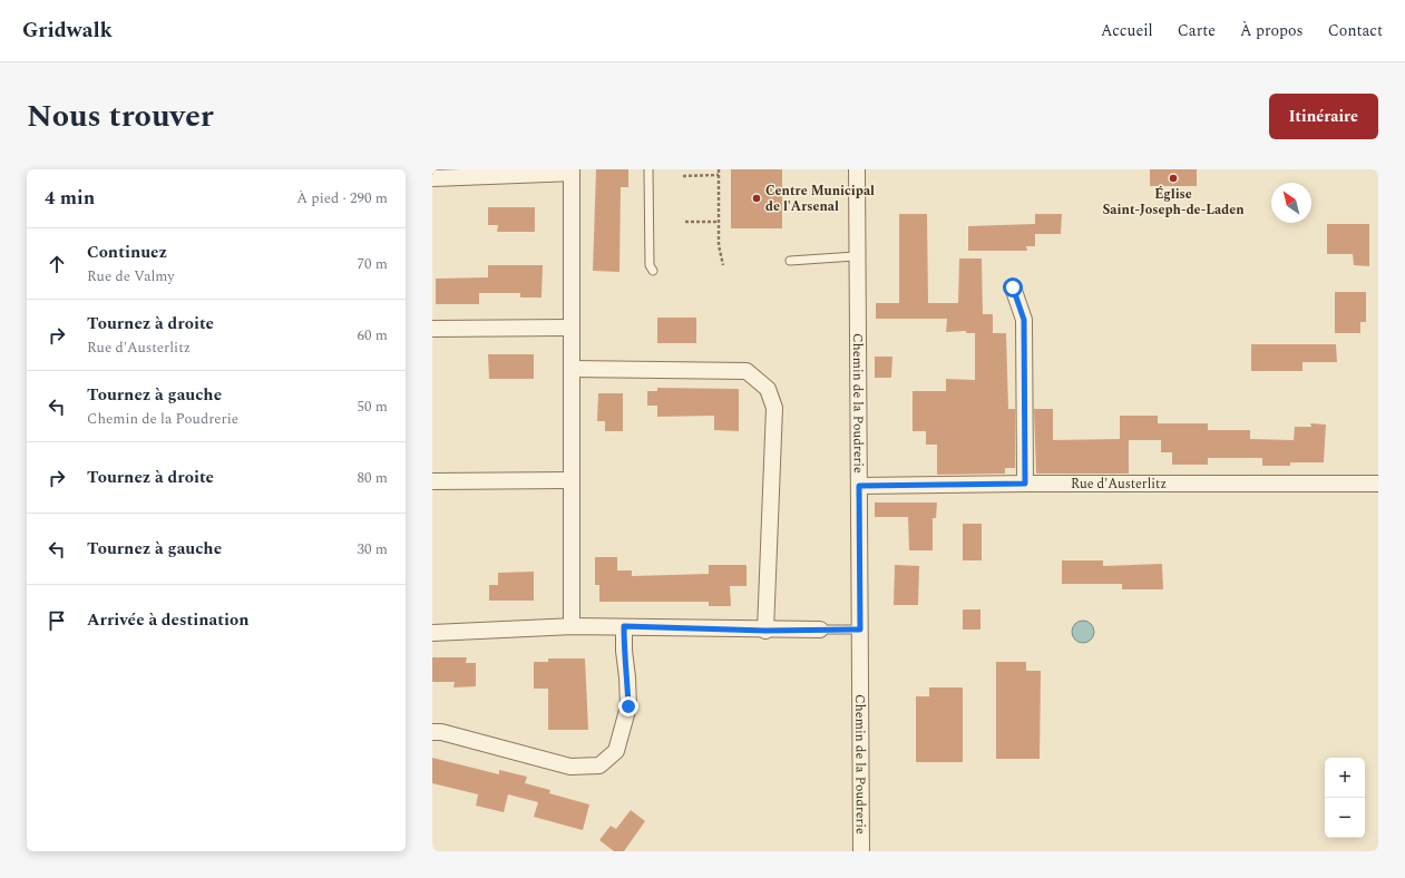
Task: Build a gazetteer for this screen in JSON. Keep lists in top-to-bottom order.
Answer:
{
  "streets": {
    "street": ["Chemin de la Poudrerie", "Rue d'Austerlitz"]
  },
  "crossings": [
    ["Chemin de la Poudrerie", "Rue d'Austerlitz"]
  ],
  "places": ["Église Saint-Joseph-de-Laden", "Centre Municipal de l'Arsenal"],
  "north": "top left",
  "page": {
    "header": "Gridwalk",
    "nav": [
      "Accueil",
      "Carte",
      "À propos",
      "Contact"
    ],
    "title": "Nous trouver",
    "buttons": "Itinéraire",
    "heading": ["4 min", "À pied · 290 m"],
    "list": [
      ["Continuez", "Rue de Valmy", "70 m"],
      ["Tournez à droite", "Rue d'Austerlitz", "60 m"],
      ["Tournez à gauche", "Chemin de la Poudrerie", "50 m"],
      ["Tournez à droite", "80 m"],
      ["Tournez à gauche", "30 m"],
      "Arrivée à destination"
    ],
    "map_buttons": ["+", "−"]
  }
}
